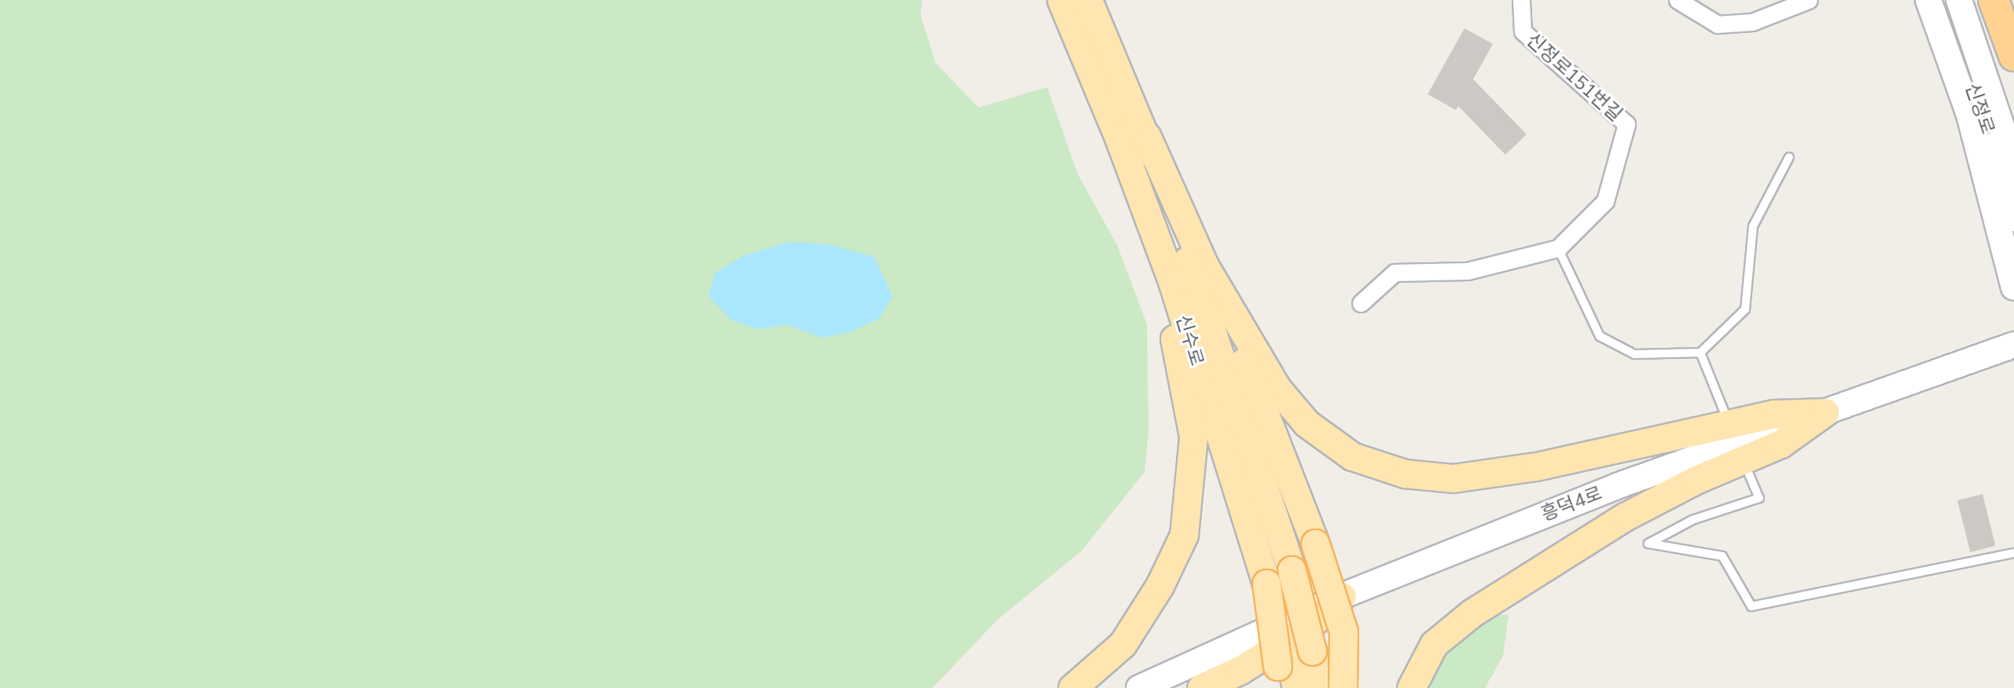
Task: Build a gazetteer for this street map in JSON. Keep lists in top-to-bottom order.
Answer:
{
  "streets": {
    "main road": ["신수로"],
    "street": ["신정로151번길", "신정로", "흥덕4로"]
  }
}
